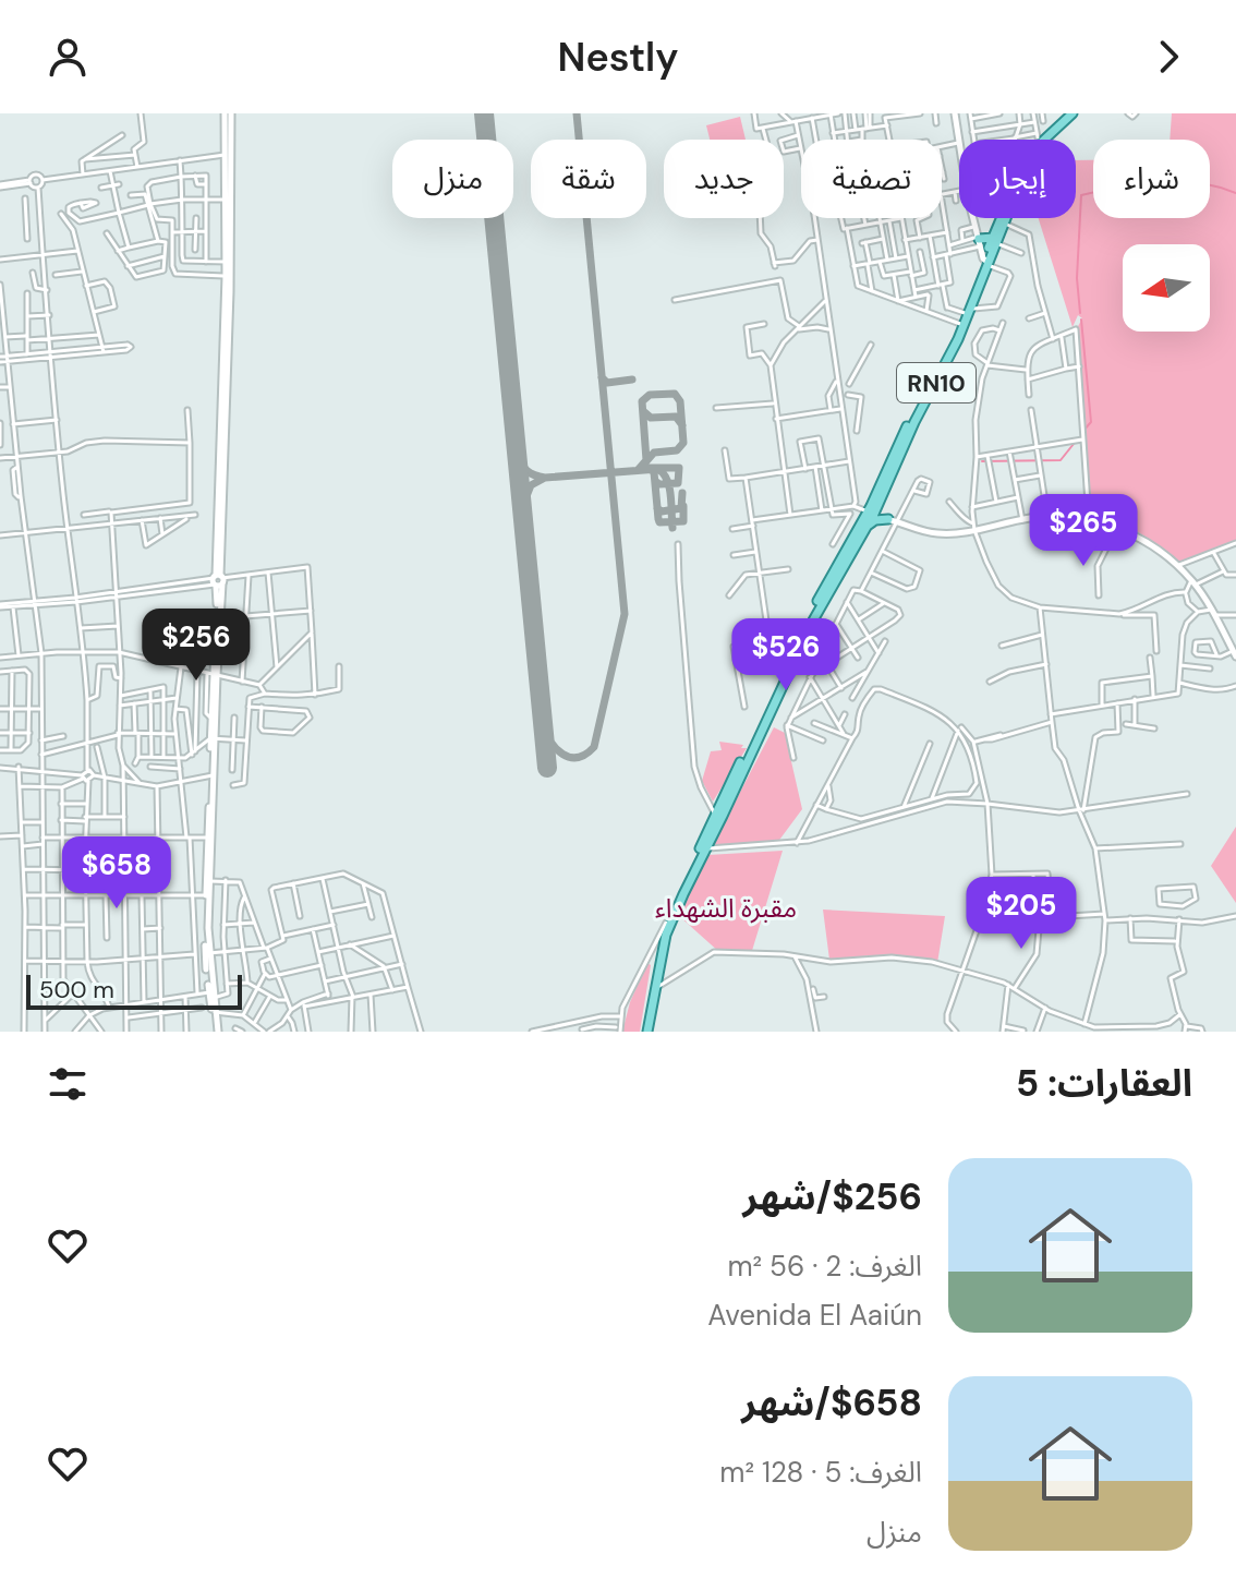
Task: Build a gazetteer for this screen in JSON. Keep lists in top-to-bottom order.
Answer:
{
  "streets": {
    "main road": ["RN10"]
  },
  "parks": ["مقبرة الشهداء"],
  "scale_bar": "500 m",
  "north": "left",
  "page": {
    "header": "Nestly",
    "chip": [
      "شراء",
      "إيجار",
      "تصفية",
      "جديد",
      "شقة",
      "منزل"
    ],
    "price": [
      "$265",
      "$256",
      "$526",
      "$658",
      "$205"
    ],
    "scale": "500 m",
    "heading": "العقارات: 5",
    "list": [
      {
        "name": "$256/شهر",
        "note": "الغرف: 2 · 56 m² · Avenida El Aaiún"
      },
      {
        "name": "$658/شهر",
        "note": "الغرف: 5 · 128 m² · منزل"
      }
    ]
  }
}
